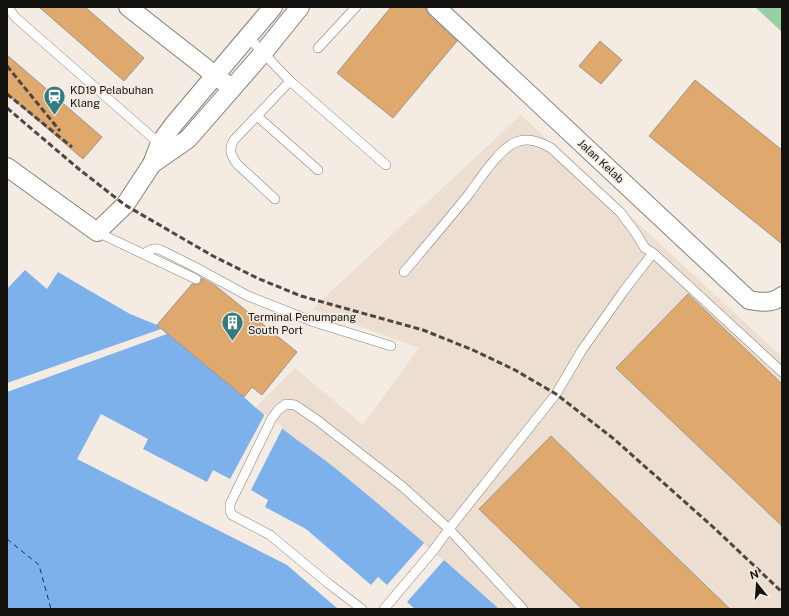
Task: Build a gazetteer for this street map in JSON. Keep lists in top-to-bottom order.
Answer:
{
  "streets": {
    "street": ["Jalan Kelab"]
  },
  "places": {
    "station": ["KD19 Pelabuhan Klang"],
    "building": ["Terminal Penumpang South Port"]
  },
  "north": "top"
}
